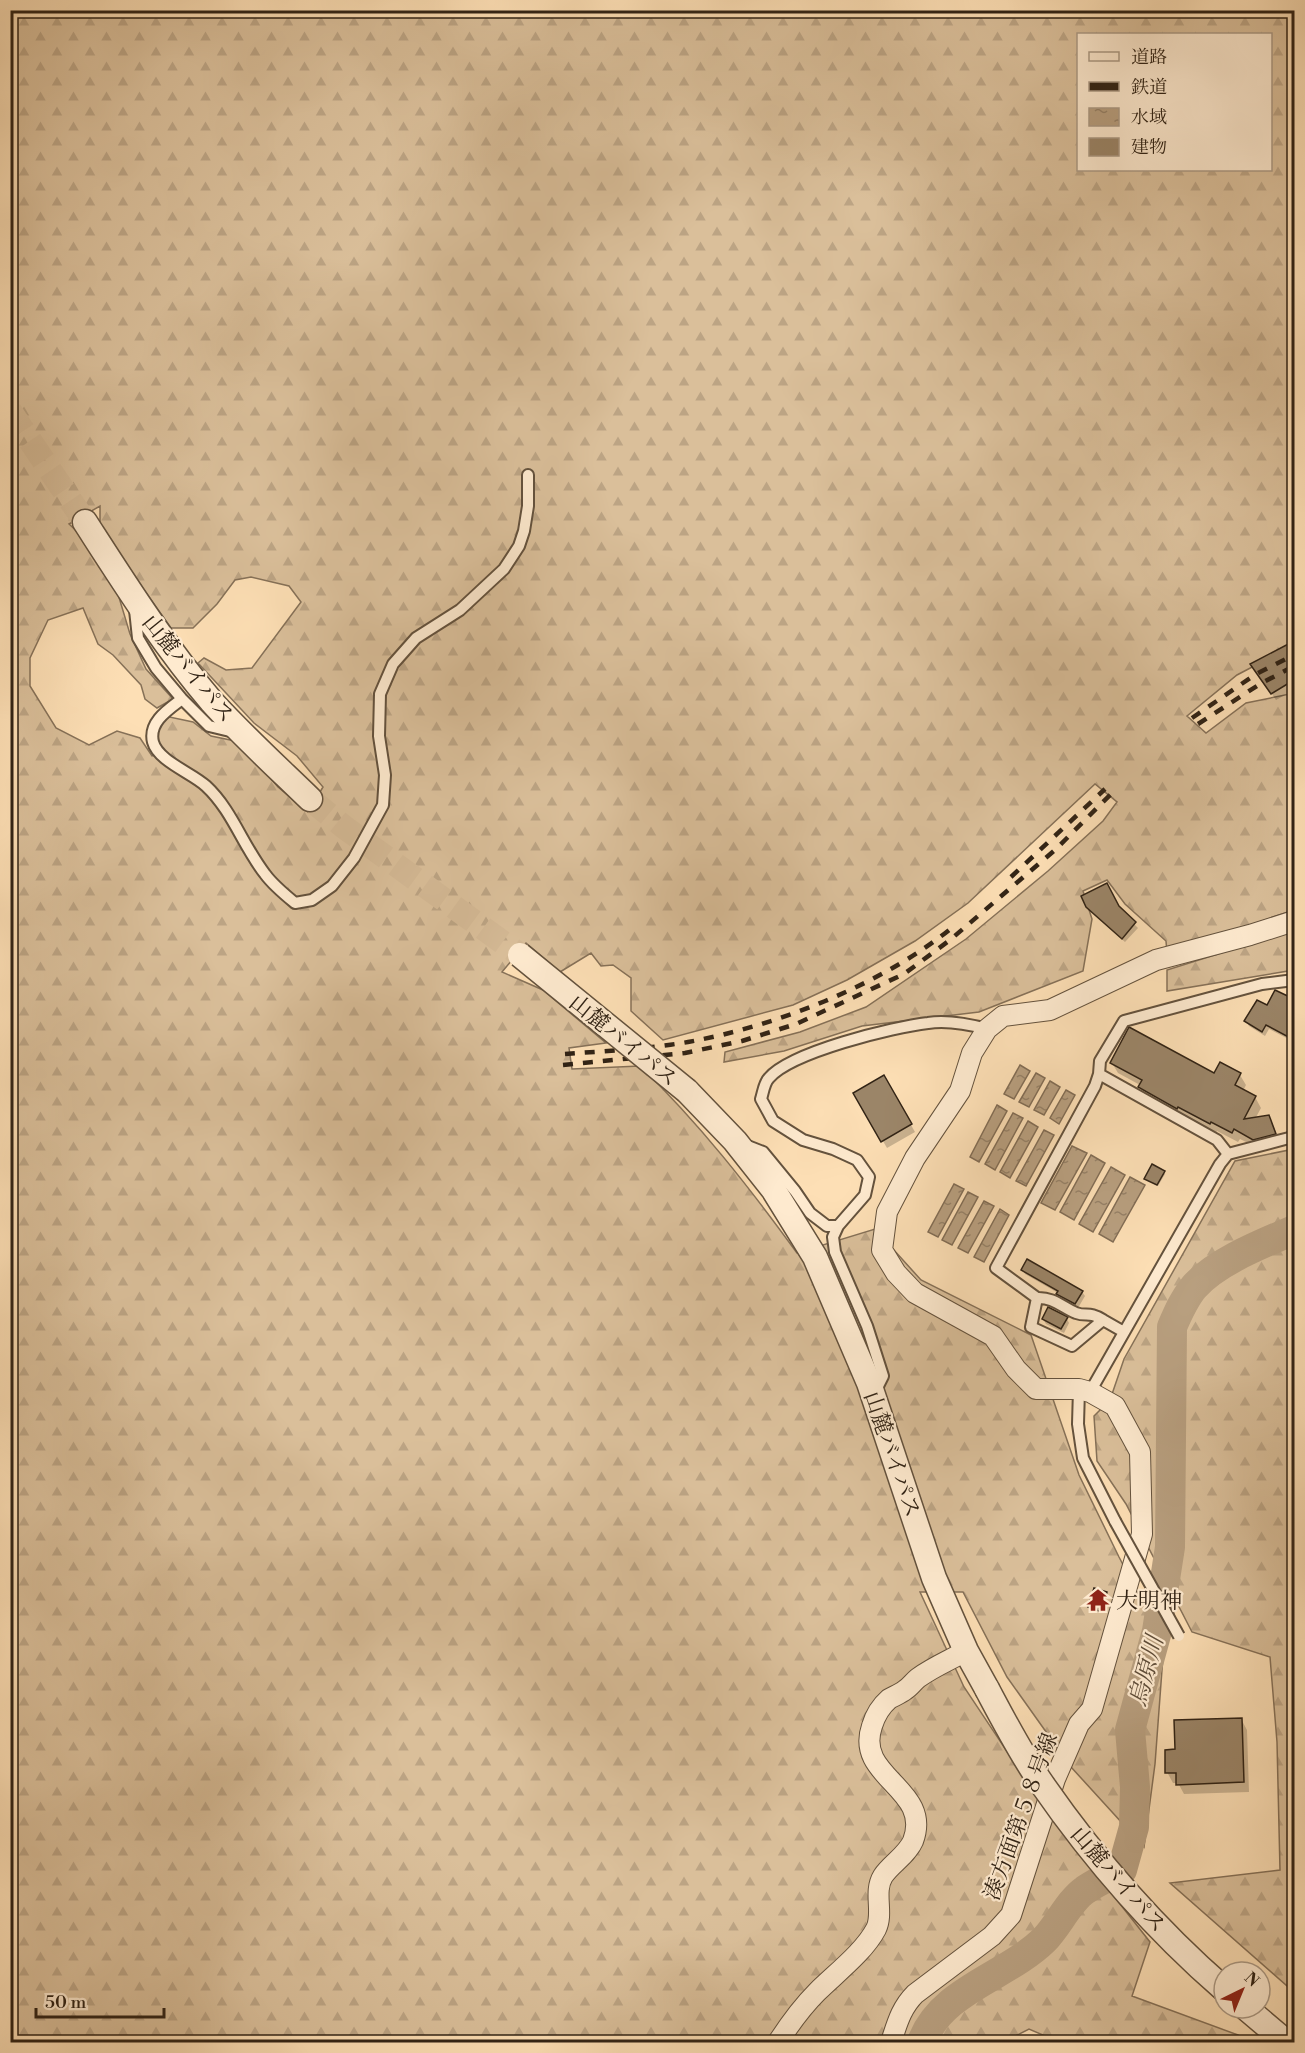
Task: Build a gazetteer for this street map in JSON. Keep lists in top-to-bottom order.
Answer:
{
  "streets": {
    "street": ["山麓バイパス", "湊方面第５８号線"]
  },
  "water": ["烏原川"],
  "places": {
    "temple": ["大明神"]
  },
  "legend": [
    "道路",
    "鉄道",
    "水域",
    "建物"
  ],
  "scale_bar": "50 m",
  "north": "top right"
}
